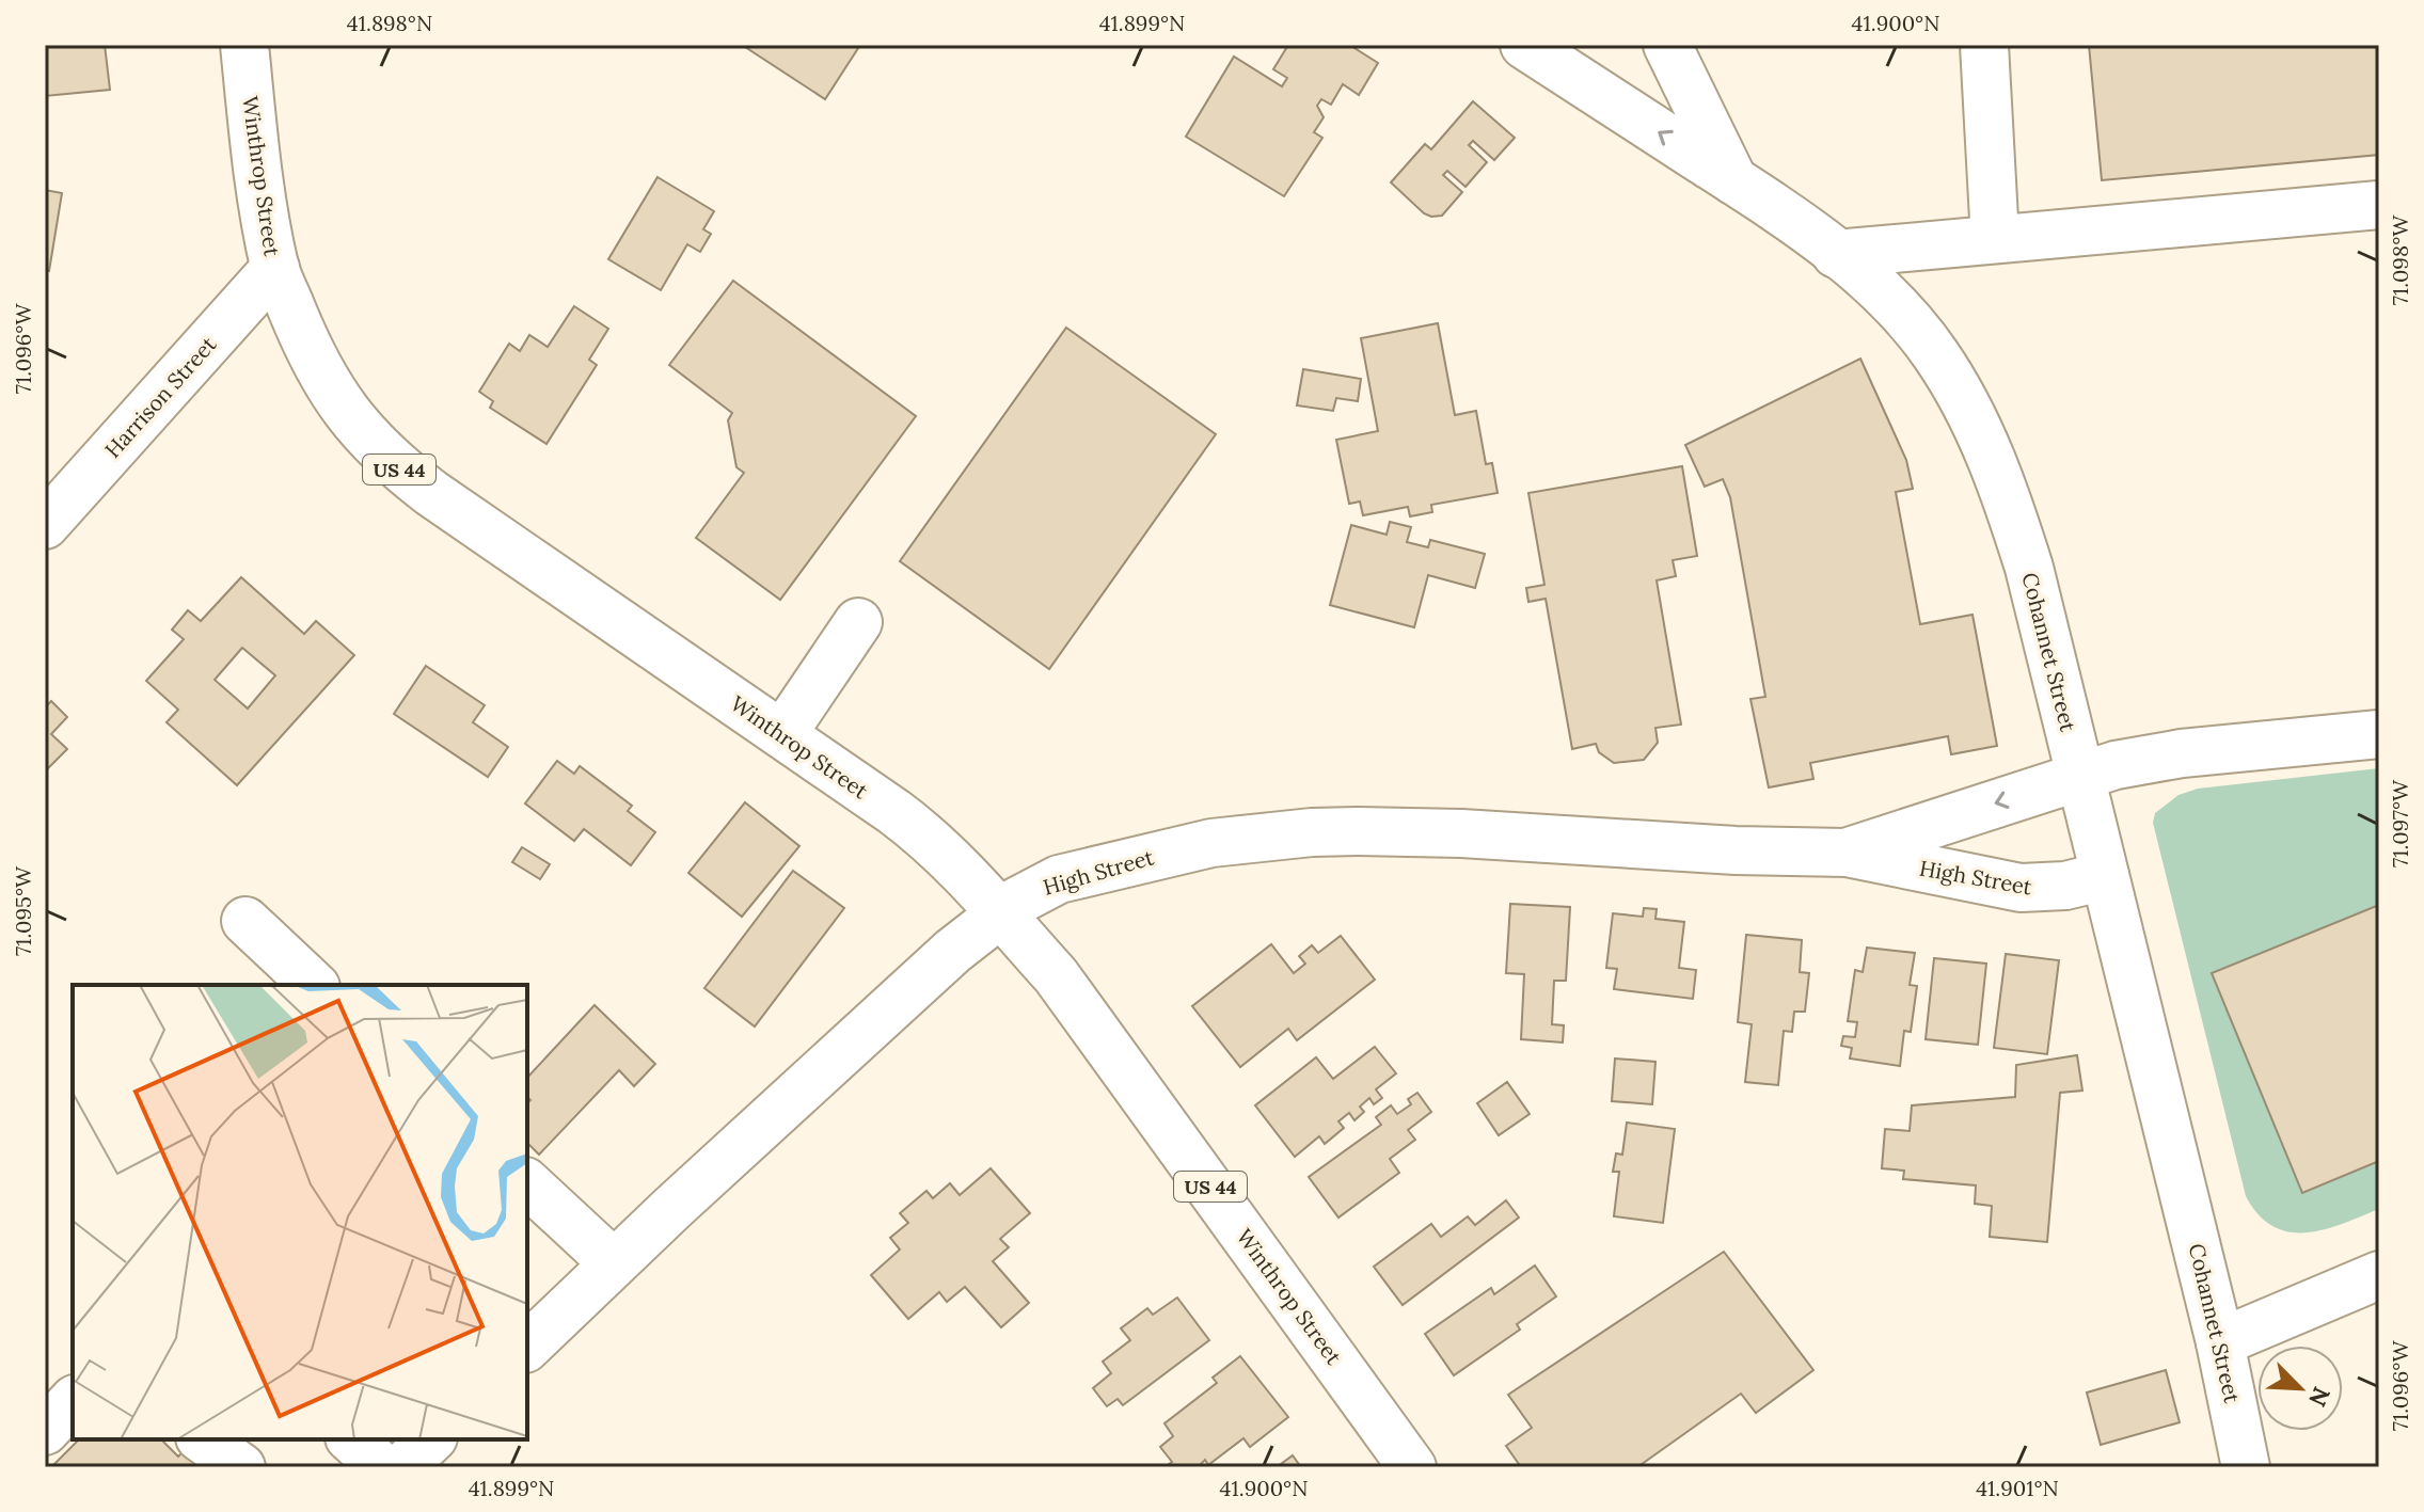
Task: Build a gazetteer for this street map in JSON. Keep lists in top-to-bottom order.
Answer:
{
  "streets": {
    "main road": [
      "Winthrop Street",
      "Harrison Street",
      "US 44",
      "Cohannet Street",
      "High Street"
    ]
  },
  "crossings": [
    ["Winthrop Street", "Harrison Street"],
    ["Winthrop Street", "High Street"],
    ["Cohannet Street", "High Street"]
  ],
  "north": "bottom right",
  "coordinates": [
    "41.898°N",
    "41.899°N",
    "41.900°N",
    "71.098°W",
    "71.096°W",
    "71.097°W",
    "71.095°W",
    "41.901°N"
  ]
}
